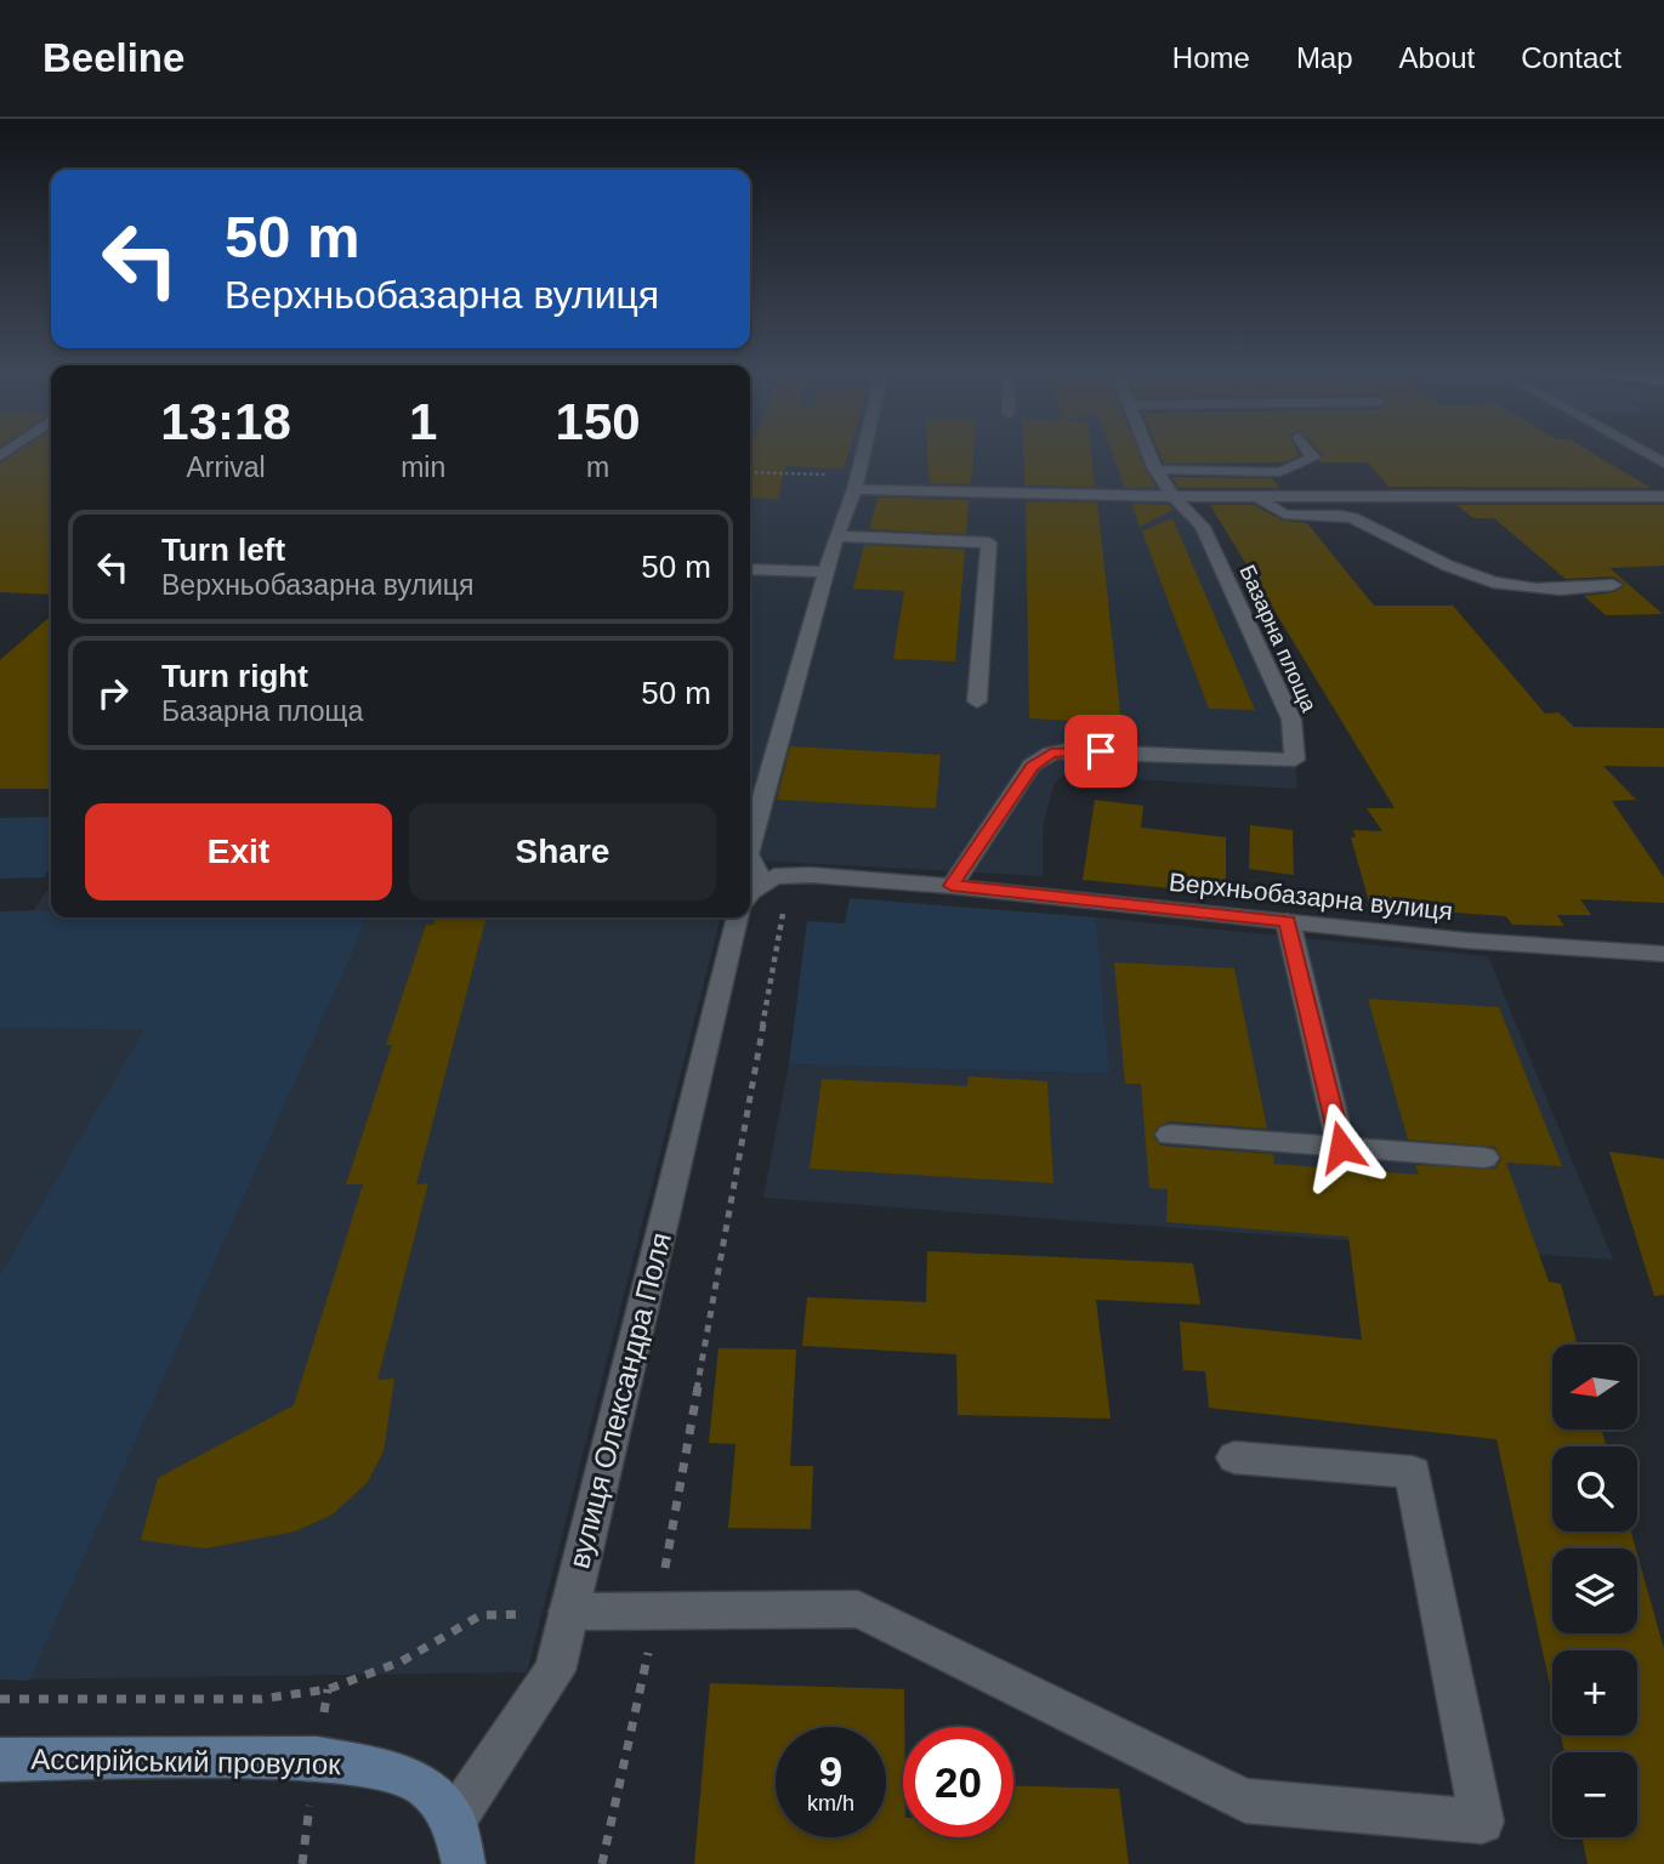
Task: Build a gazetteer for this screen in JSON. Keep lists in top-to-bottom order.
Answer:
{
  "streets": {
    "street": [
      "Базарна площа",
      "Верхньобазарна вулиця",
      "вулиця Олександра Поля",
      "Ассирійський провулок"
    ]
  },
  "crossings": [
    ["Базарна площа", "Верхньобазарна вулиця"],
    ["вулиця Олександра Поля", "Ассирійський провулок"]
  ],
  "north": "left",
  "page": {
    "header": "Beeline",
    "nav": [
      "Home",
      "Map",
      "About",
      "Contact"
    ],
    "turn": ["50 m", "Верхньобазарна вулиця"],
    "eta": [
      "13:18",
      "Arrival",
      "1",
      "min",
      "150",
      "m"
    ],
    "list": [
      {
        "name": "Turn left",
        "note": "Верхньобазарна вулиця",
        "value": "50 m"
      },
      {
        "name": "Turn right",
        "note": "Базарна площа",
        "value": "50 m"
      }
    ],
    "buttons": ["Exit", "Share"],
    "map_buttons": ["+", "−"],
    "speed": "9 km/h",
    "limit": "20"
  }
}
